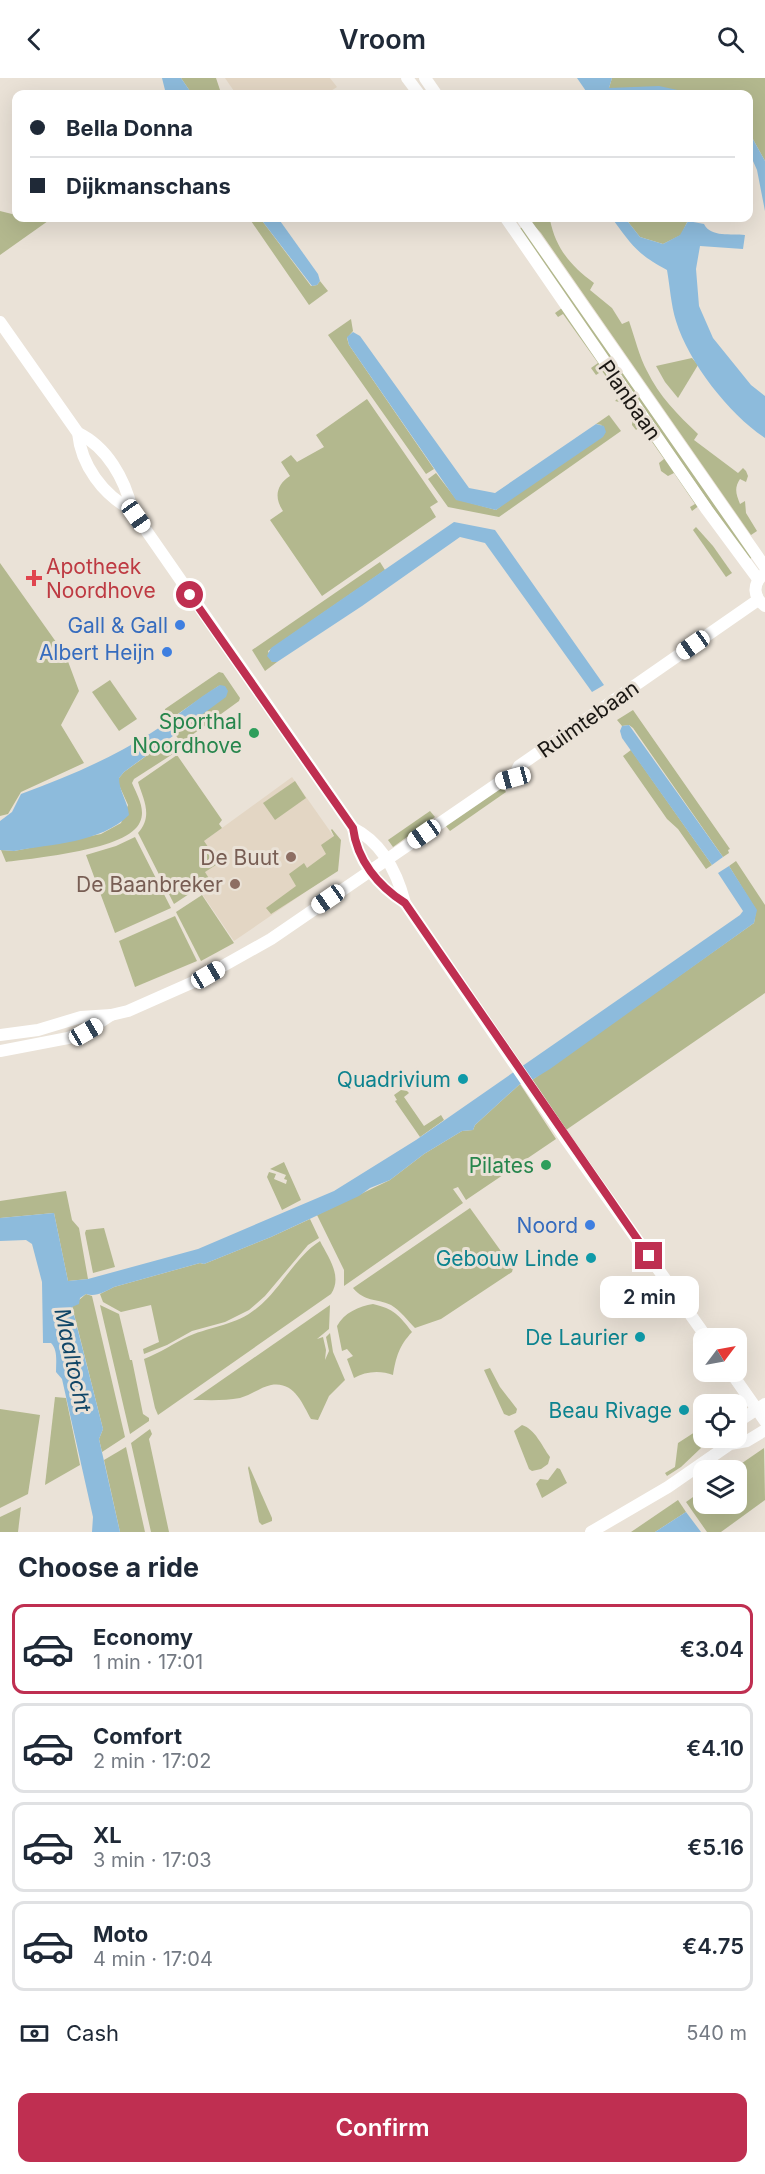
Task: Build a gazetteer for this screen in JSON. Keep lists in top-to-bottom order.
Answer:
{
  "streets": {
    "street": ["Planbaan", "Ruimtebaan"]
  },
  "water": ["Maaltocht"],
  "places": {
    "health": ["Apotheek Noordhove"],
    "other": [
      "Gall & Gall",
      "Albert Heijn",
      "Sporthal Noordhove",
      "De Buut",
      "De Baanbreker",
      "Quadrivium",
      "Pilates",
      "Noord",
      "Gebouw Linde",
      "De Laurier",
      "Beau Rivage"
    ]
  },
  "north": "top right",
  "page": {
    "header": "Vroom",
    "banner": ["Bella Donna", "Dijkmanschans"],
    "bubble": "2 min",
    "heading": "Choose a ride",
    "list": [
      {
        "name": "Economy",
        "note": "1 min · 17:01",
        "value": "€3.04"
      },
      {
        "name": "Comfort",
        "note": "2 min · 17:02",
        "value": "€4.10"
      },
      {
        "name": "XL",
        "note": "3 min · 17:03",
        "value": "€5.16"
      },
      {
        "name": "Moto",
        "note": "4 min · 17:04",
        "value": "€4.75"
      }
    ],
    "pay": ["Cash", "540 m"],
    "buttons": "Confirm"
  }
}
